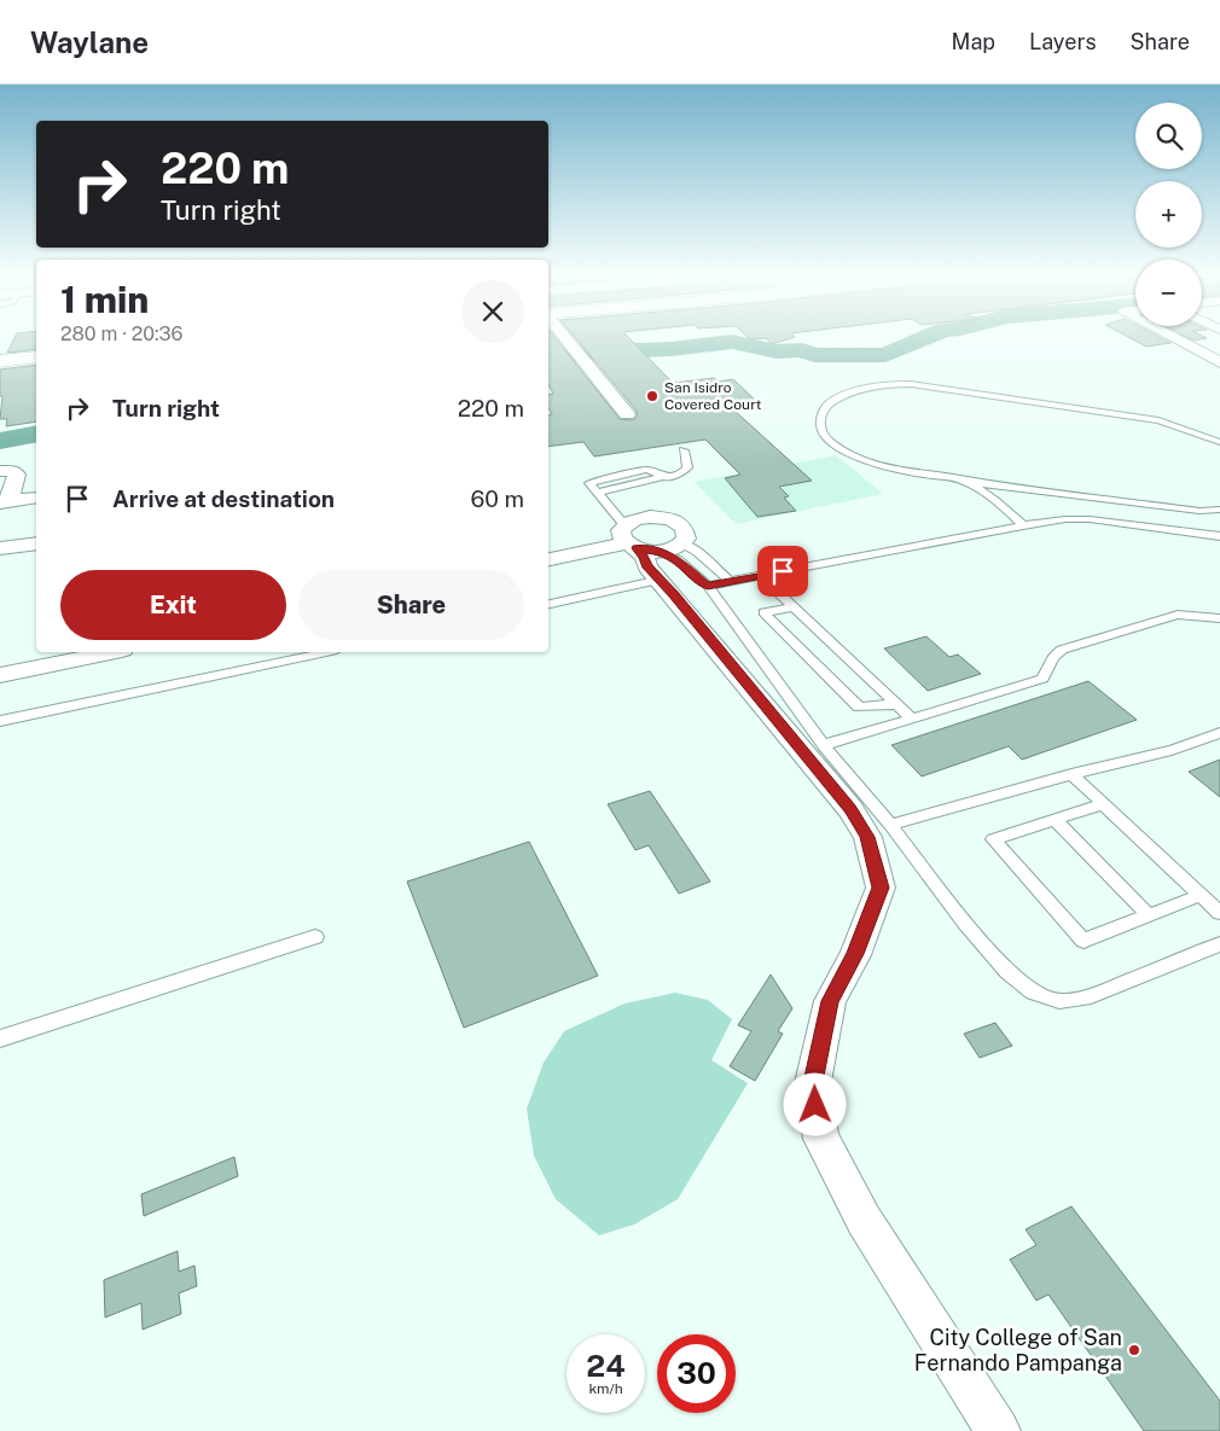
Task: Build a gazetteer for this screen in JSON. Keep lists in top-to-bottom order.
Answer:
{
  "places": ["San Isidro Covered Court", "City College of San Fernando Pampanga"],
  "page": {
    "header": "Waylane",
    "nav": ["Map", "Layers", "Share"],
    "map_buttons": ["+", "−"],
    "turn": ["220 m", "Turn right"],
    "heading": ["1 min", "280 m · 20:36"],
    "list": [
      {
        "name": "Turn right",
        "value": "220 m"
      },
      {
        "name": "Arrive at destination",
        "value": "60 m"
      }
    ],
    "buttons": ["Exit", "Share"],
    "speed": "24 km/h",
    "limit": "30"
  }
}
